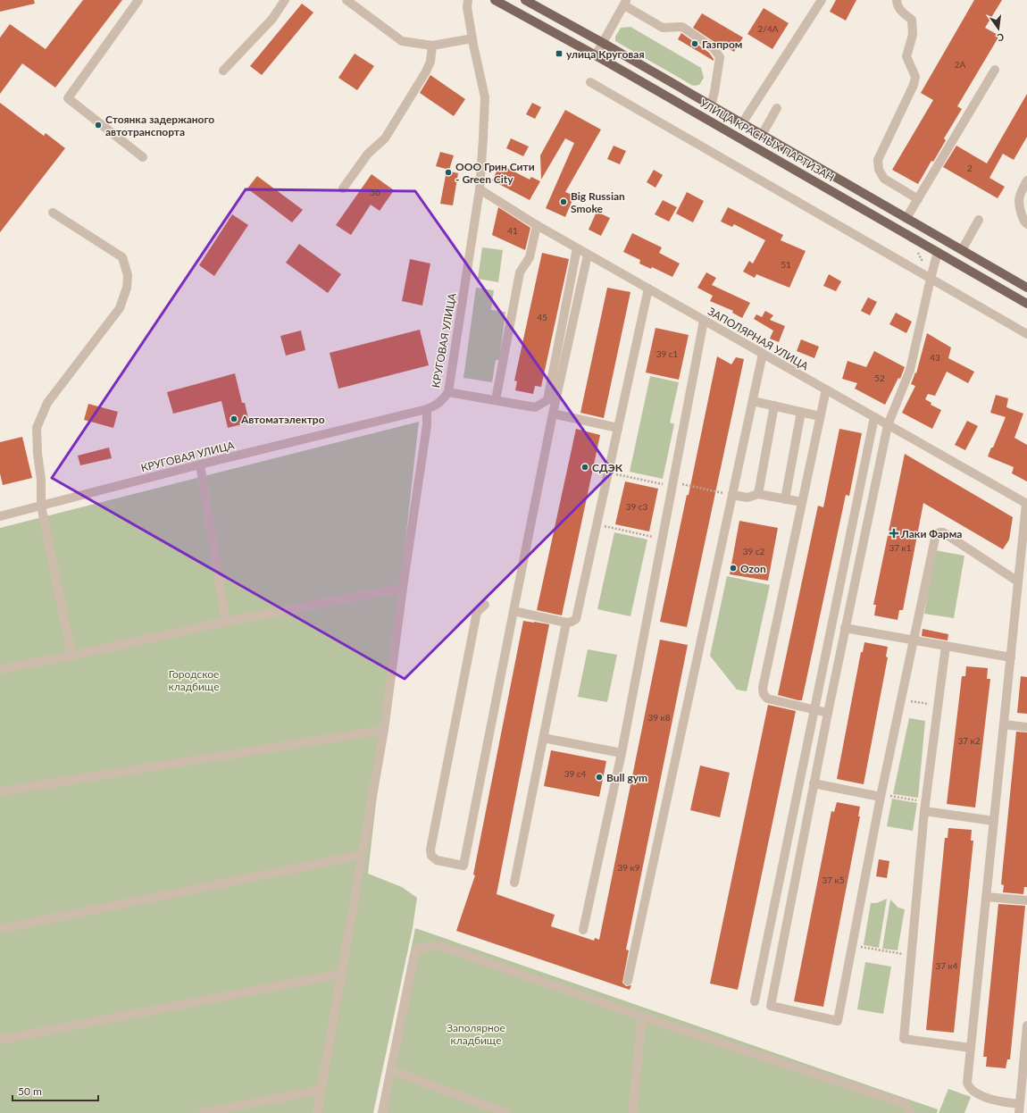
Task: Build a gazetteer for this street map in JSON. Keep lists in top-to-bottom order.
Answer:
{
  "streets": {
    "main road": ["УЛИЦА КРАСНЫХ ПАРТИЗАН"],
    "street": ["ЗАПОЛЯРНАЯ УЛИЦА", "КРУГОВАЯ УЛИЦА"]
  },
  "crossings": [
    ["ЗАПОЛЯРНАЯ УЛИЦА", "КРУГОВАЯ УЛИЦА"]
  ],
  "parks": ["Городское кладбище", "Заполярное кладбище"],
  "places": {
    "other": [
      "Газпром",
      "Стоянка задержаного автотранспорта",
      "ООО Грин Сити - Green City",
      "Big Russian Smoke",
      "Автоматэлектро",
      "СДЭК",
      "Ozon",
      "Bull gym"
    ],
    "transit": ["улица Круговая"],
    "health": ["Лаки Фарма"]
  },
  "house_numbers": [
    "2/4А",
    "2А",
    "2",
    "56",
    "41",
    "51",
    "45",
    "39 с1",
    "43",
    "52",
    "39 с3",
    "37 к1",
    "39 с2",
    "39 к8",
    "37 к2",
    "39 с4",
    "39 к9",
    "37 к5",
    "37 к4"
  ],
  "scale_bar": "50 m",
  "north": "bottom"
}
